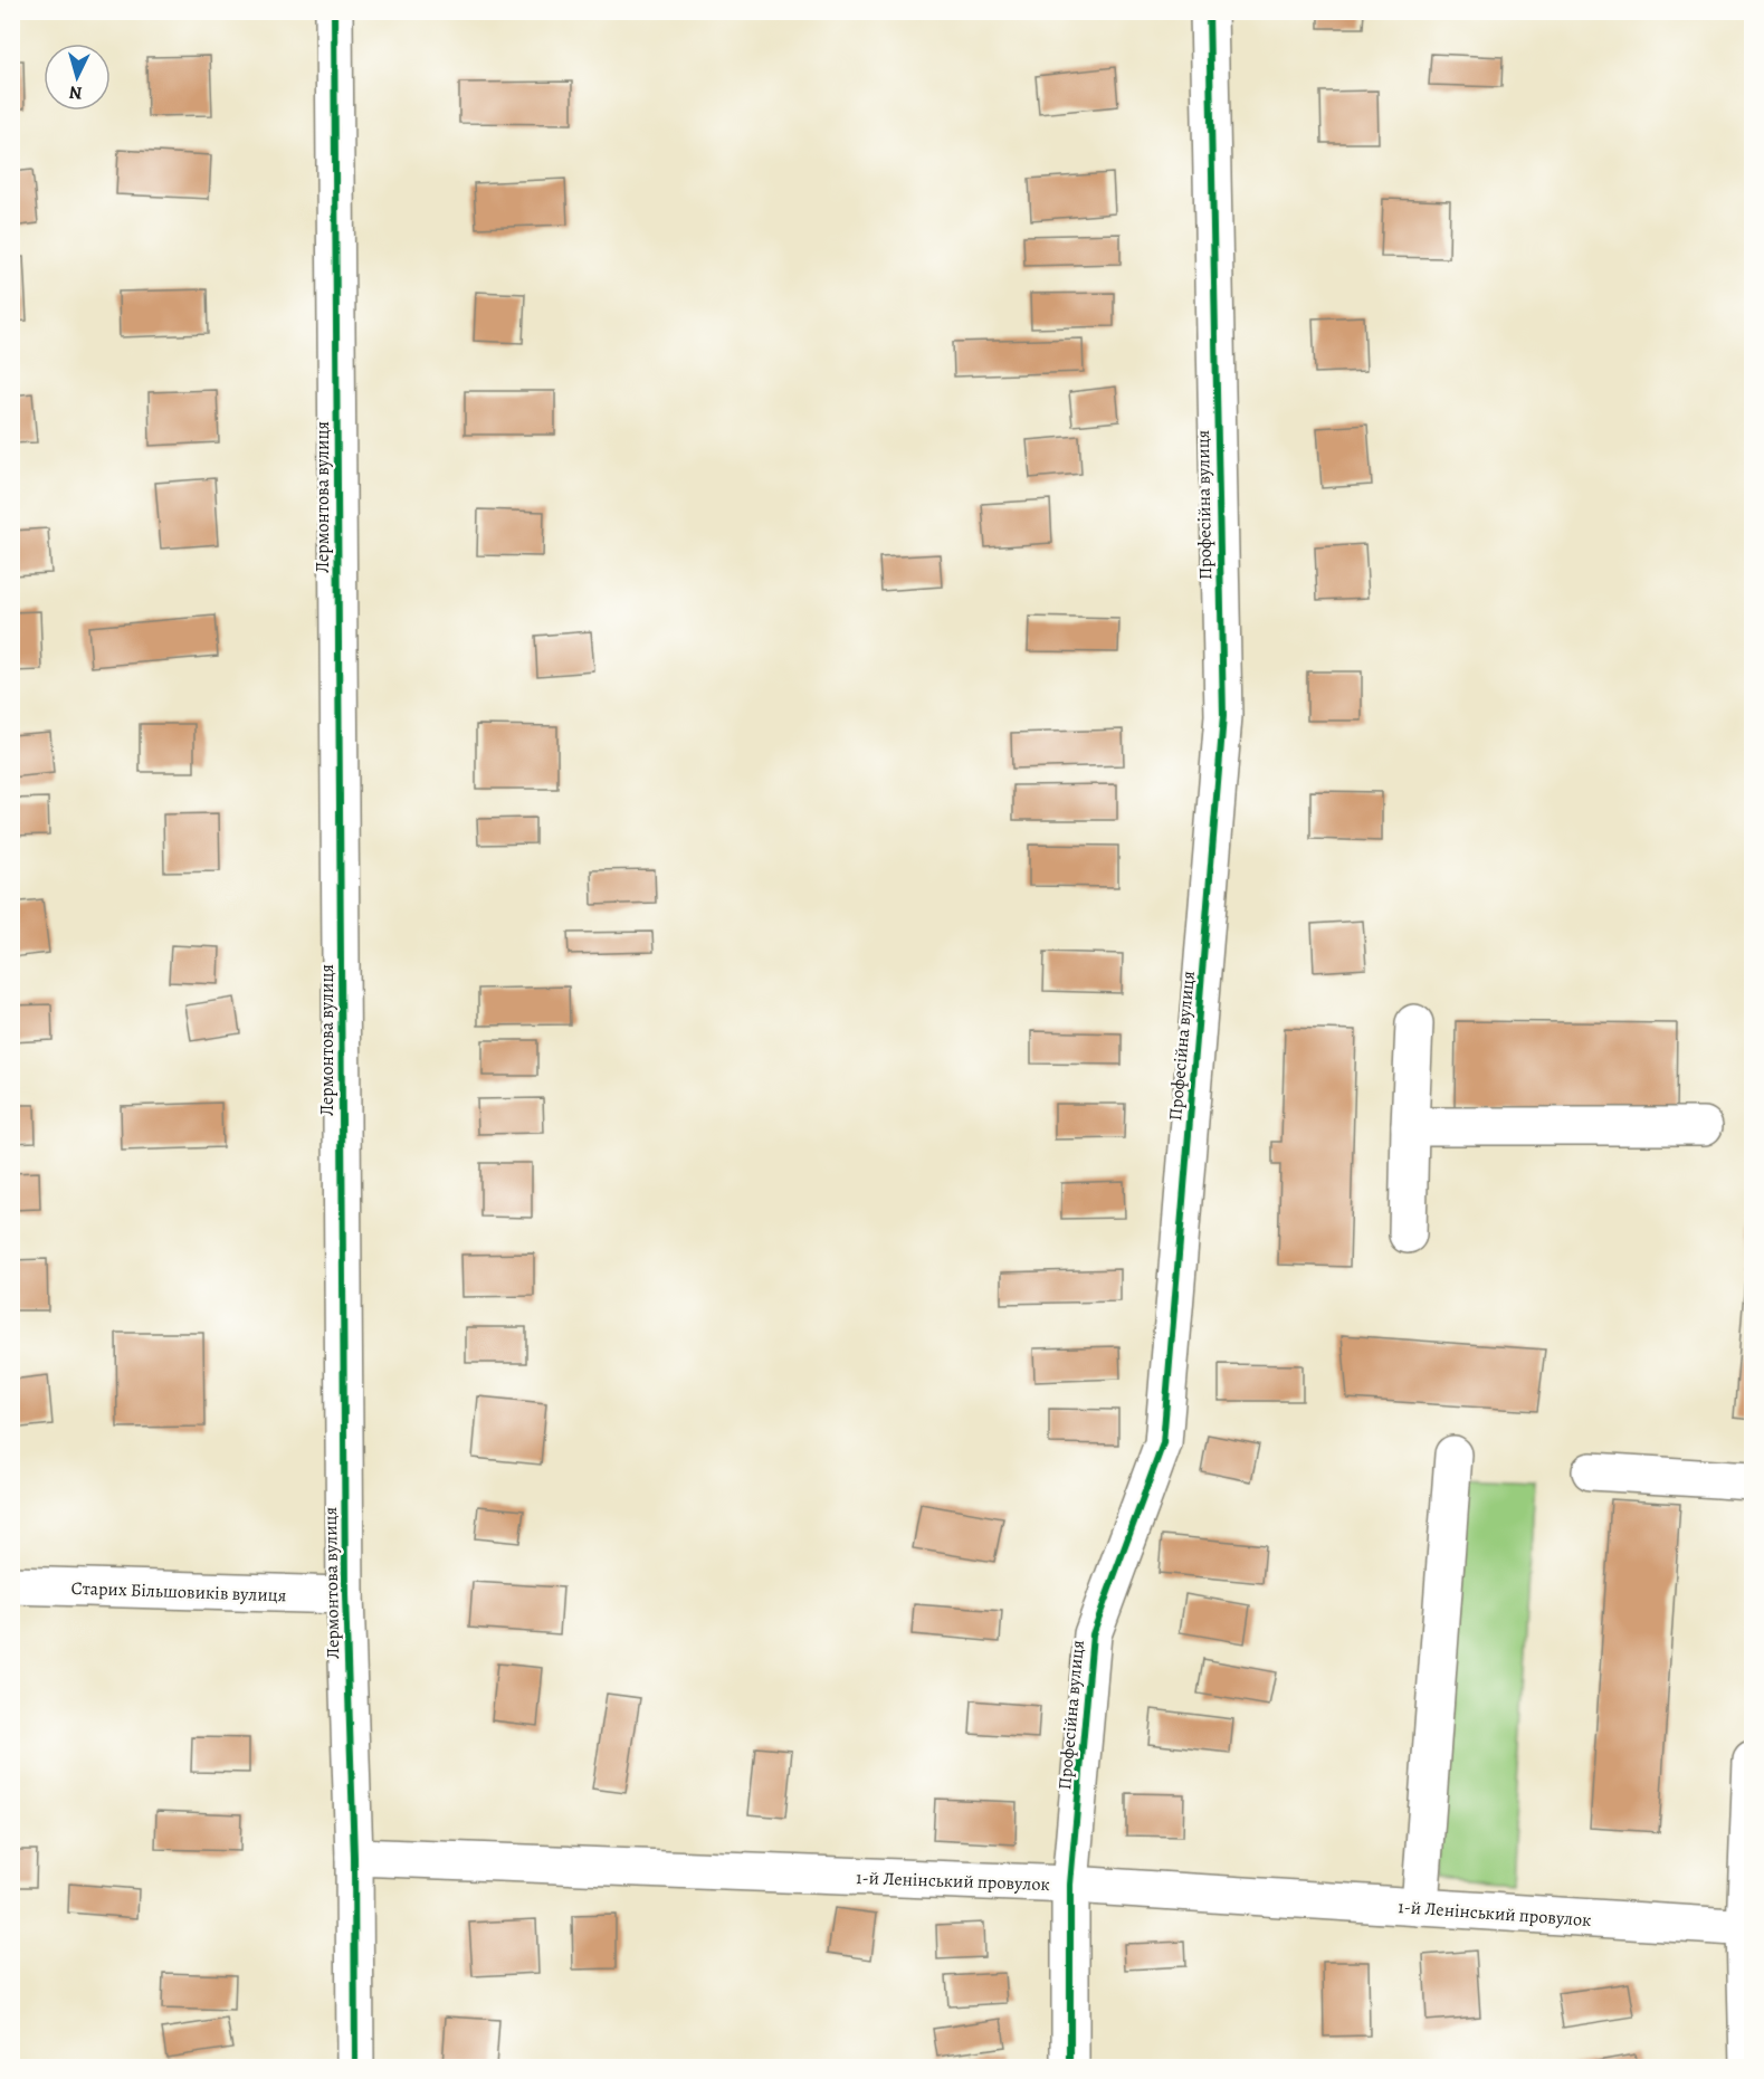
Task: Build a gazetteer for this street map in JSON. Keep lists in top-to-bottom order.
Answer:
{
  "streets": {
    "street": [
      "Лермонтова вулиця",
      "Професійна вулиця",
      "Старих Більшовиків вулиця",
      "1-й Ленінський провулок"
    ]
  },
  "crossings": [
    ["Лермонтова вулиця", "Старих Більшовиків вулиця"],
    ["Лермонтова вулиця", "1-й Ленінський провулок"],
    ["Професійна вулиця", "1-й Ленінський провулок"]
  ],
  "north": "bottom"
}
